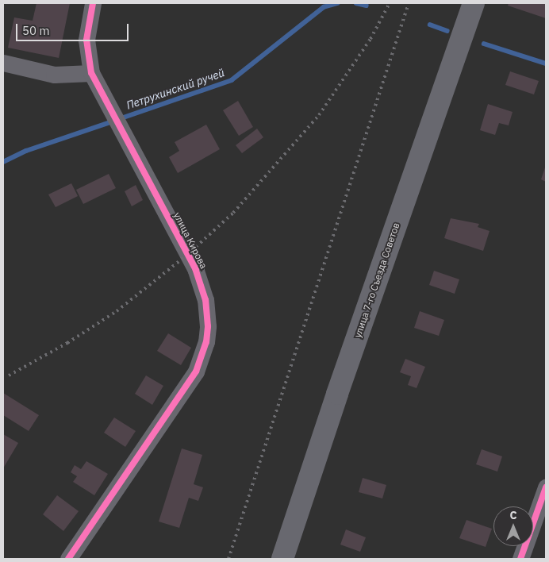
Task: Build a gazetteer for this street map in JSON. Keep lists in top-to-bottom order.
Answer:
{
  "streets": {
    "main road": ["улица 7-го Съезда Советов"],
    "street": ["улица Кирова"]
  },
  "water": ["Петрухинский ручей"],
  "scale_bar": "50 m",
  "north": "top"
}
